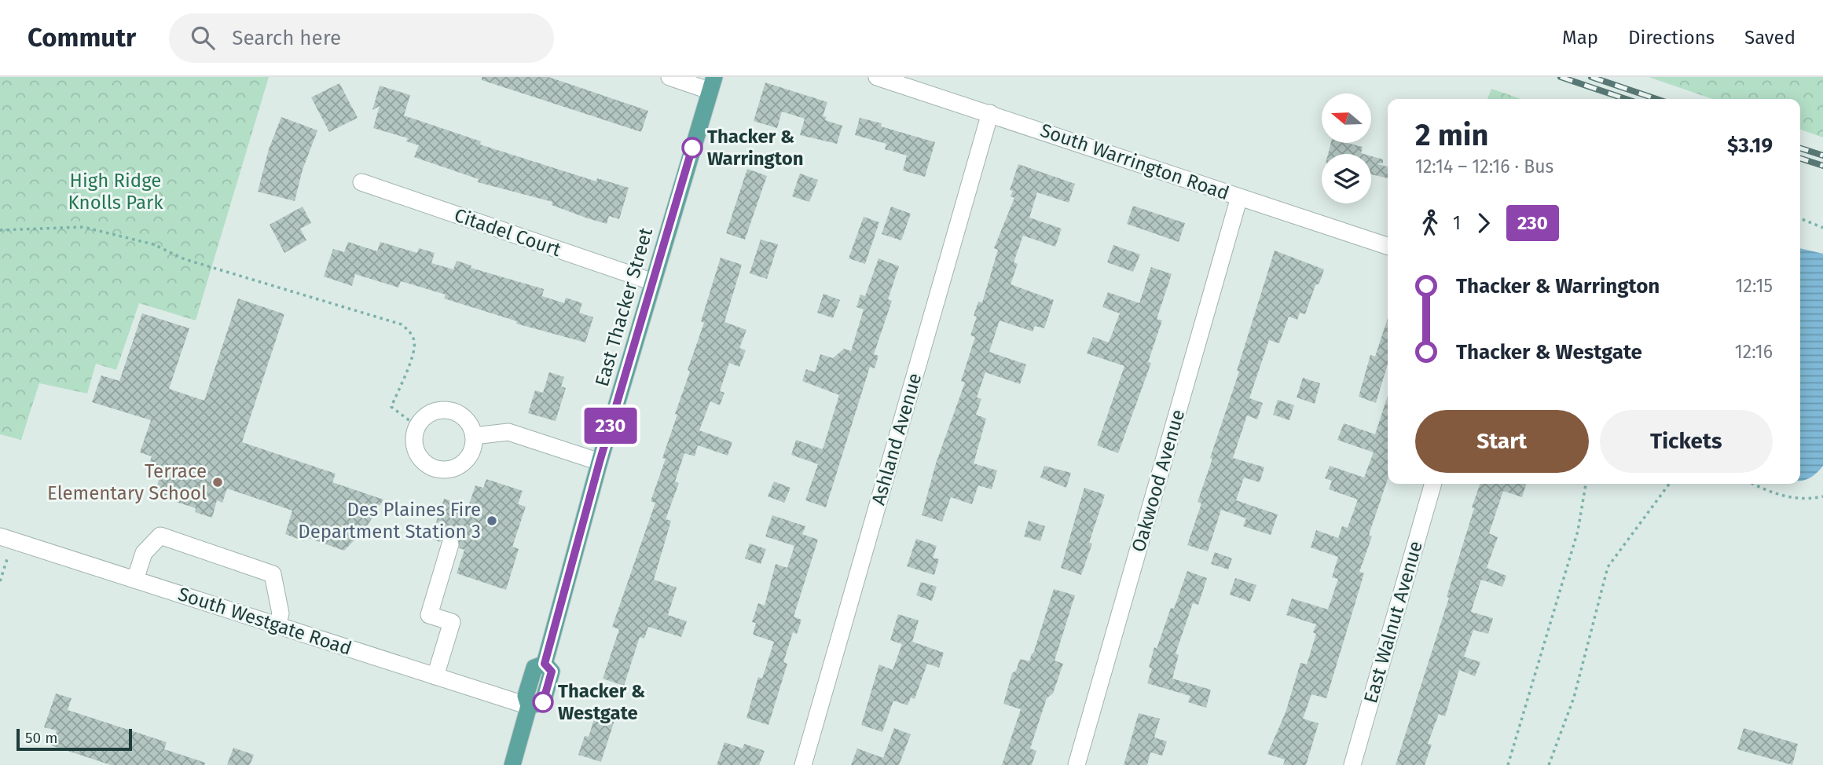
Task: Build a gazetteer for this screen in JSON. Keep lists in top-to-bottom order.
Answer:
{
  "streets": {
    "main road": ["East Thacker Street"],
    "street": [
      "South Warrington Road",
      "Citadel Court",
      "Ashland Avenue",
      "Oakwood Avenue",
      "South Westgate Road",
      "East Walnut Avenue"
    ]
  },
  "crossings": [
    ["South Warrington Road", "Ashland Avenue"],
    ["South Warrington Road", "Oakwood Avenue"],
    ["Citadel Court", "East Thacker Street"],
    ["East Thacker Street", "South Westgate Road"]
  ],
  "parks": ["High Ridge Knolls Park"],
  "places": [
    "Thacker & Warrington",
    "Terrace Elementary School",
    "Des Plaines Fire Department Station 3",
    "Thacker & Westgate"
  ],
  "lines": ["bus line 230"],
  "scale_bar": "50 m",
  "north": "left",
  "page": {
    "header": "Commutr",
    "search": "Search here",
    "nav": ["Map", "Directions", "Saved"],
    "on_map": "230",
    "heading": ["2 min", "12:14 – 12:16 · Bus", "$3.19"],
    "legs": ["1", "230"],
    "list": [
      {
        "name": "Thacker & Warrington",
        "value": "12:15"
      },
      {
        "name": "Thacker & Westgate",
        "value": "12:16"
      }
    ],
    "buttons": ["Start", "Tickets"],
    "scale": "50 m"
  }
}
